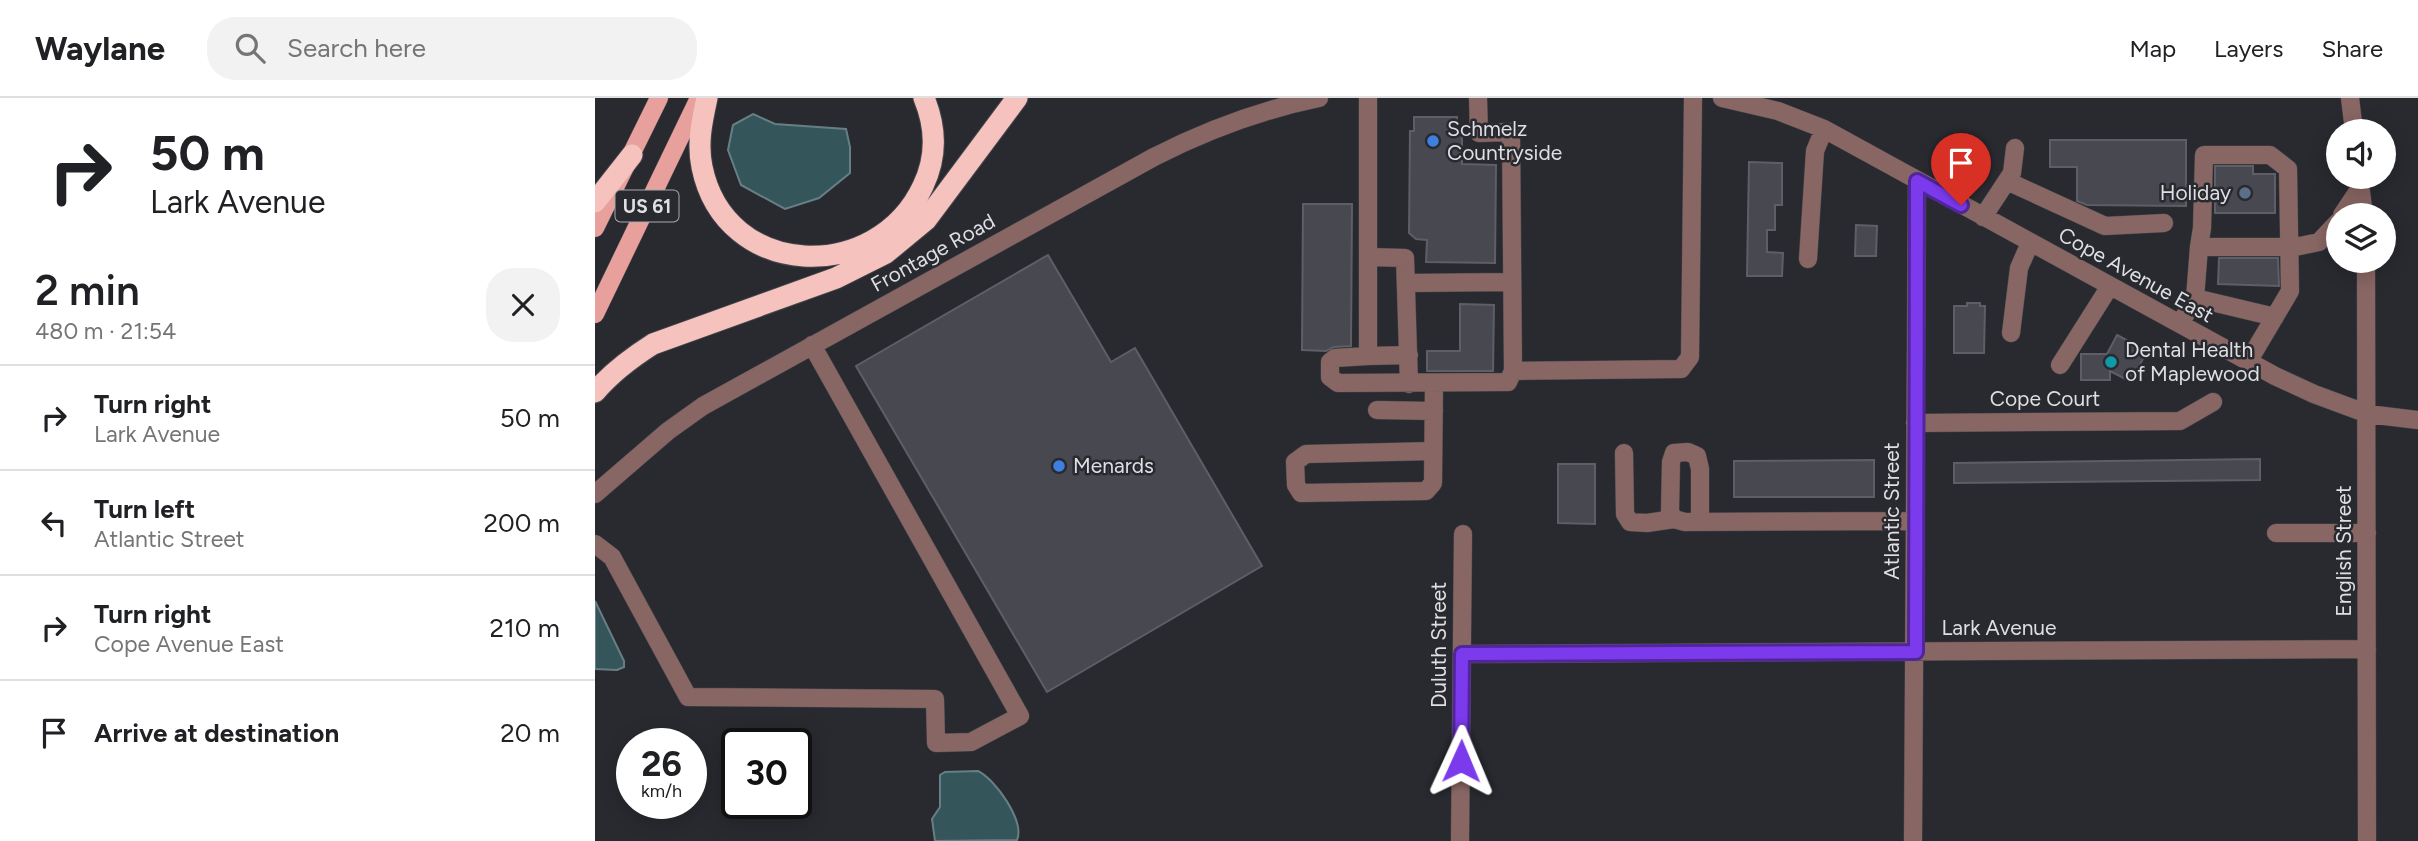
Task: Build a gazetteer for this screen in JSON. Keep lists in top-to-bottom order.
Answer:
{
  "streets": {
    "main road": ["US 61"],
    "street": [
      "Frontage Road",
      "Cope Avenue East",
      "Cope Court",
      "Atlantic Street",
      "English Street",
      "Lark Avenue",
      "Duluth Street"
    ]
  },
  "crossings": [
    ["Cope Avenue East", "Atlantic Street"],
    ["Cope Avenue East", "English Street"],
    ["Cope Court", "Atlantic Street"],
    ["Atlantic Street", "Lark Avenue"],
    ["English Street", "Lark Avenue"],
    ["Lark Avenue", "Duluth Street"]
  ],
  "places": [
    "Schmelz Countryside",
    "Holiday",
    "Dental Health of Maplewood",
    "Menards"
  ],
  "page": {
    "header": "Waylane",
    "search": "Search here",
    "nav": ["Map", "Layers", "Share"],
    "turn": ["50 m", "Lark Avenue"],
    "heading": ["2 min", "480 m · 21:54"],
    "list": [
      {
        "name": "Turn right",
        "note": "Lark Avenue",
        "value": "50 m"
      },
      {
        "name": "Turn left",
        "note": "Atlantic Street",
        "value": "200 m"
      },
      {
        "name": "Turn right",
        "note": "Cope Avenue East",
        "value": "210 m"
      },
      {
        "name": "Arrive at destination",
        "value": "20 m"
      }
    ],
    "speed": "26 km/h",
    "limit": "30"
  }
}
